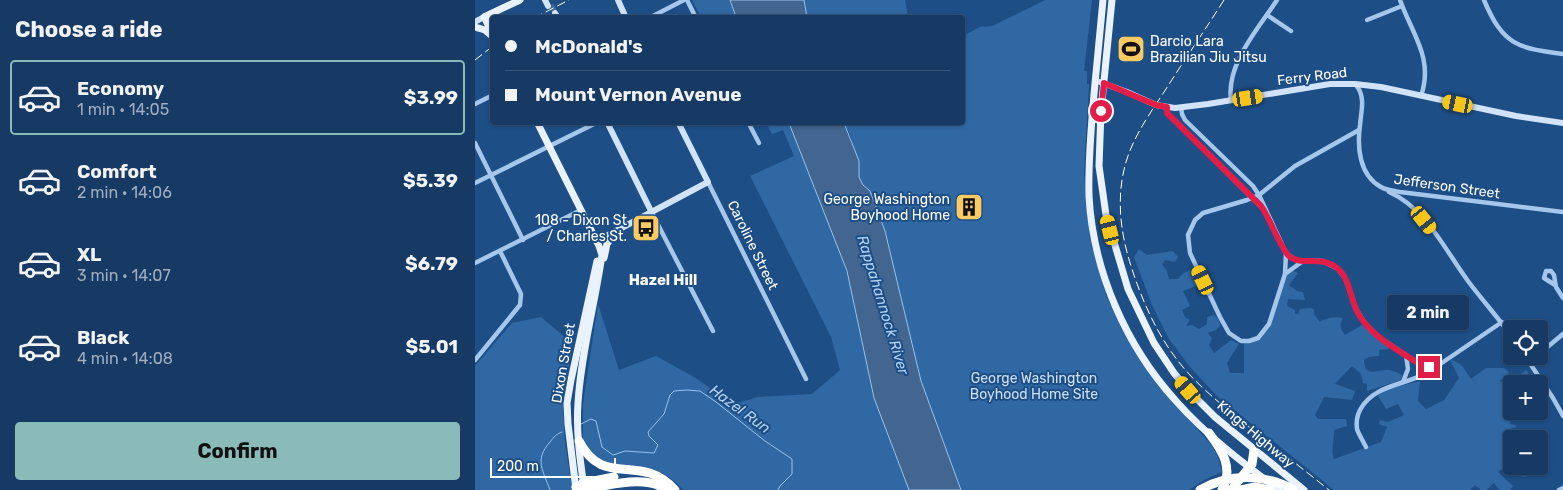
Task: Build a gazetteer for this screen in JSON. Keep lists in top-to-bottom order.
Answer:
{
  "streets": {
    "main road": [
      "Ferry Road",
      "Caroline Street",
      "Dixon Street",
      "Kings Highway"
    ],
    "street": ["Jefferson Street"]
  },
  "crossings": [
    ["Ferry Road", "Jefferson Street"],
    ["Ferry Road", "Kings Highway"]
  ],
  "districts": ["Hazel Hill"],
  "water": ["Rappahannock River", "Hazel Run"],
  "parks": ["George Washington Boyhood Home Site"],
  "places": {
    "sports": ["Darcio Lara Brazilian Jiu Jitsu"],
    "building": ["George Washington Boyhood Home"],
    "bus stop": ["108 - Dixon St / Charles St."]
  },
  "scale_bar": "200 m",
  "page": {
    "heading": "Choose a ride",
    "banner": ["McDonald's", "Mount Vernon Avenue"],
    "list": [
      {
        "name": "Economy",
        "note": "1 min · 14:05",
        "value": "$3.99"
      },
      {
        "name": "Comfort",
        "note": "2 min · 14:06",
        "value": "$5.39"
      },
      {
        "name": "XL",
        "note": "3 min · 14:07",
        "value": "$6.79"
      },
      {
        "name": "Black",
        "note": "4 min · 14:08",
        "value": "$5.01"
      }
    ],
    "bubble": "2 min",
    "map_buttons": ["+", "−"],
    "buttons": "Confirm",
    "scale": "200 m"
  }
}
